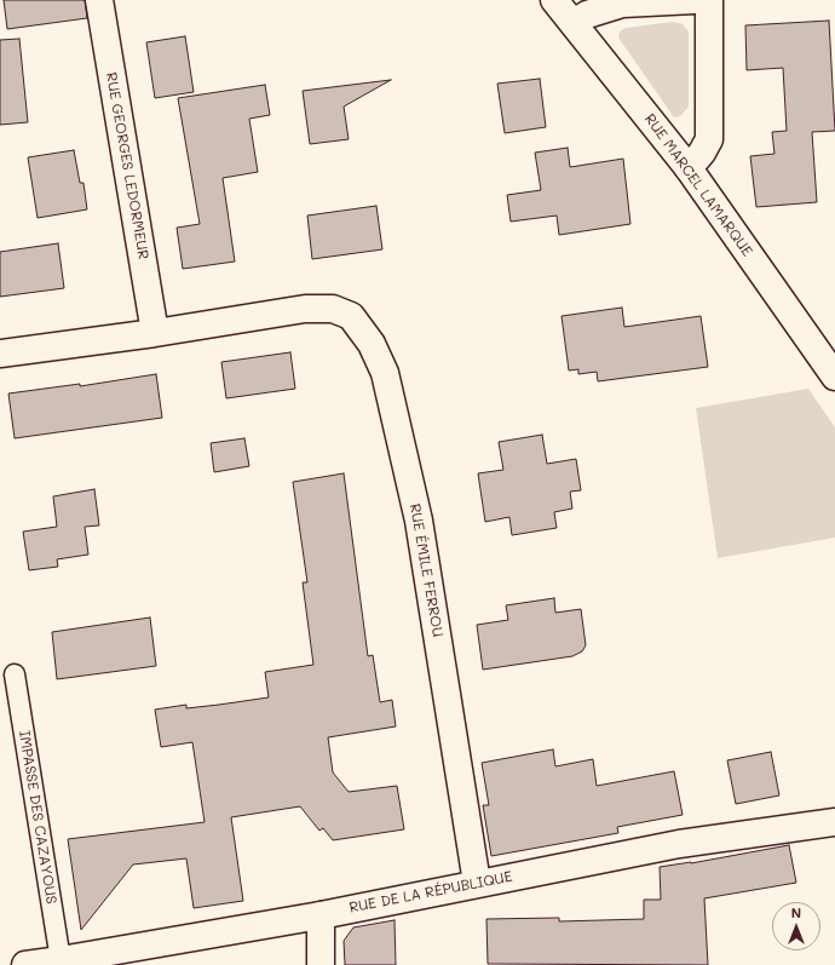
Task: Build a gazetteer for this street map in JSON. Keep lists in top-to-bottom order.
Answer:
{
  "streets": {
    "street": [
      "RUE GEORGES LEDORMEUR",
      "RUE MARCEL LAMARQUE",
      "RUE ÉMILE FERROU",
      "RUE DE LA RÉPUBLIQUE"
    ],
    "lane": ["IMPASSE DES CAZAYOUS"]
  },
  "crossings": [
    ["RUE GEORGES LEDORMEUR", "RUE ÉMILE FERROU"],
    ["RUE ÉMILE FERROU", "RUE DE LA RÉPUBLIQUE"],
    ["IMPASSE DES CAZAYOUS", "RUE DE LA RÉPUBLIQUE"]
  ],
  "north": "top"
}
